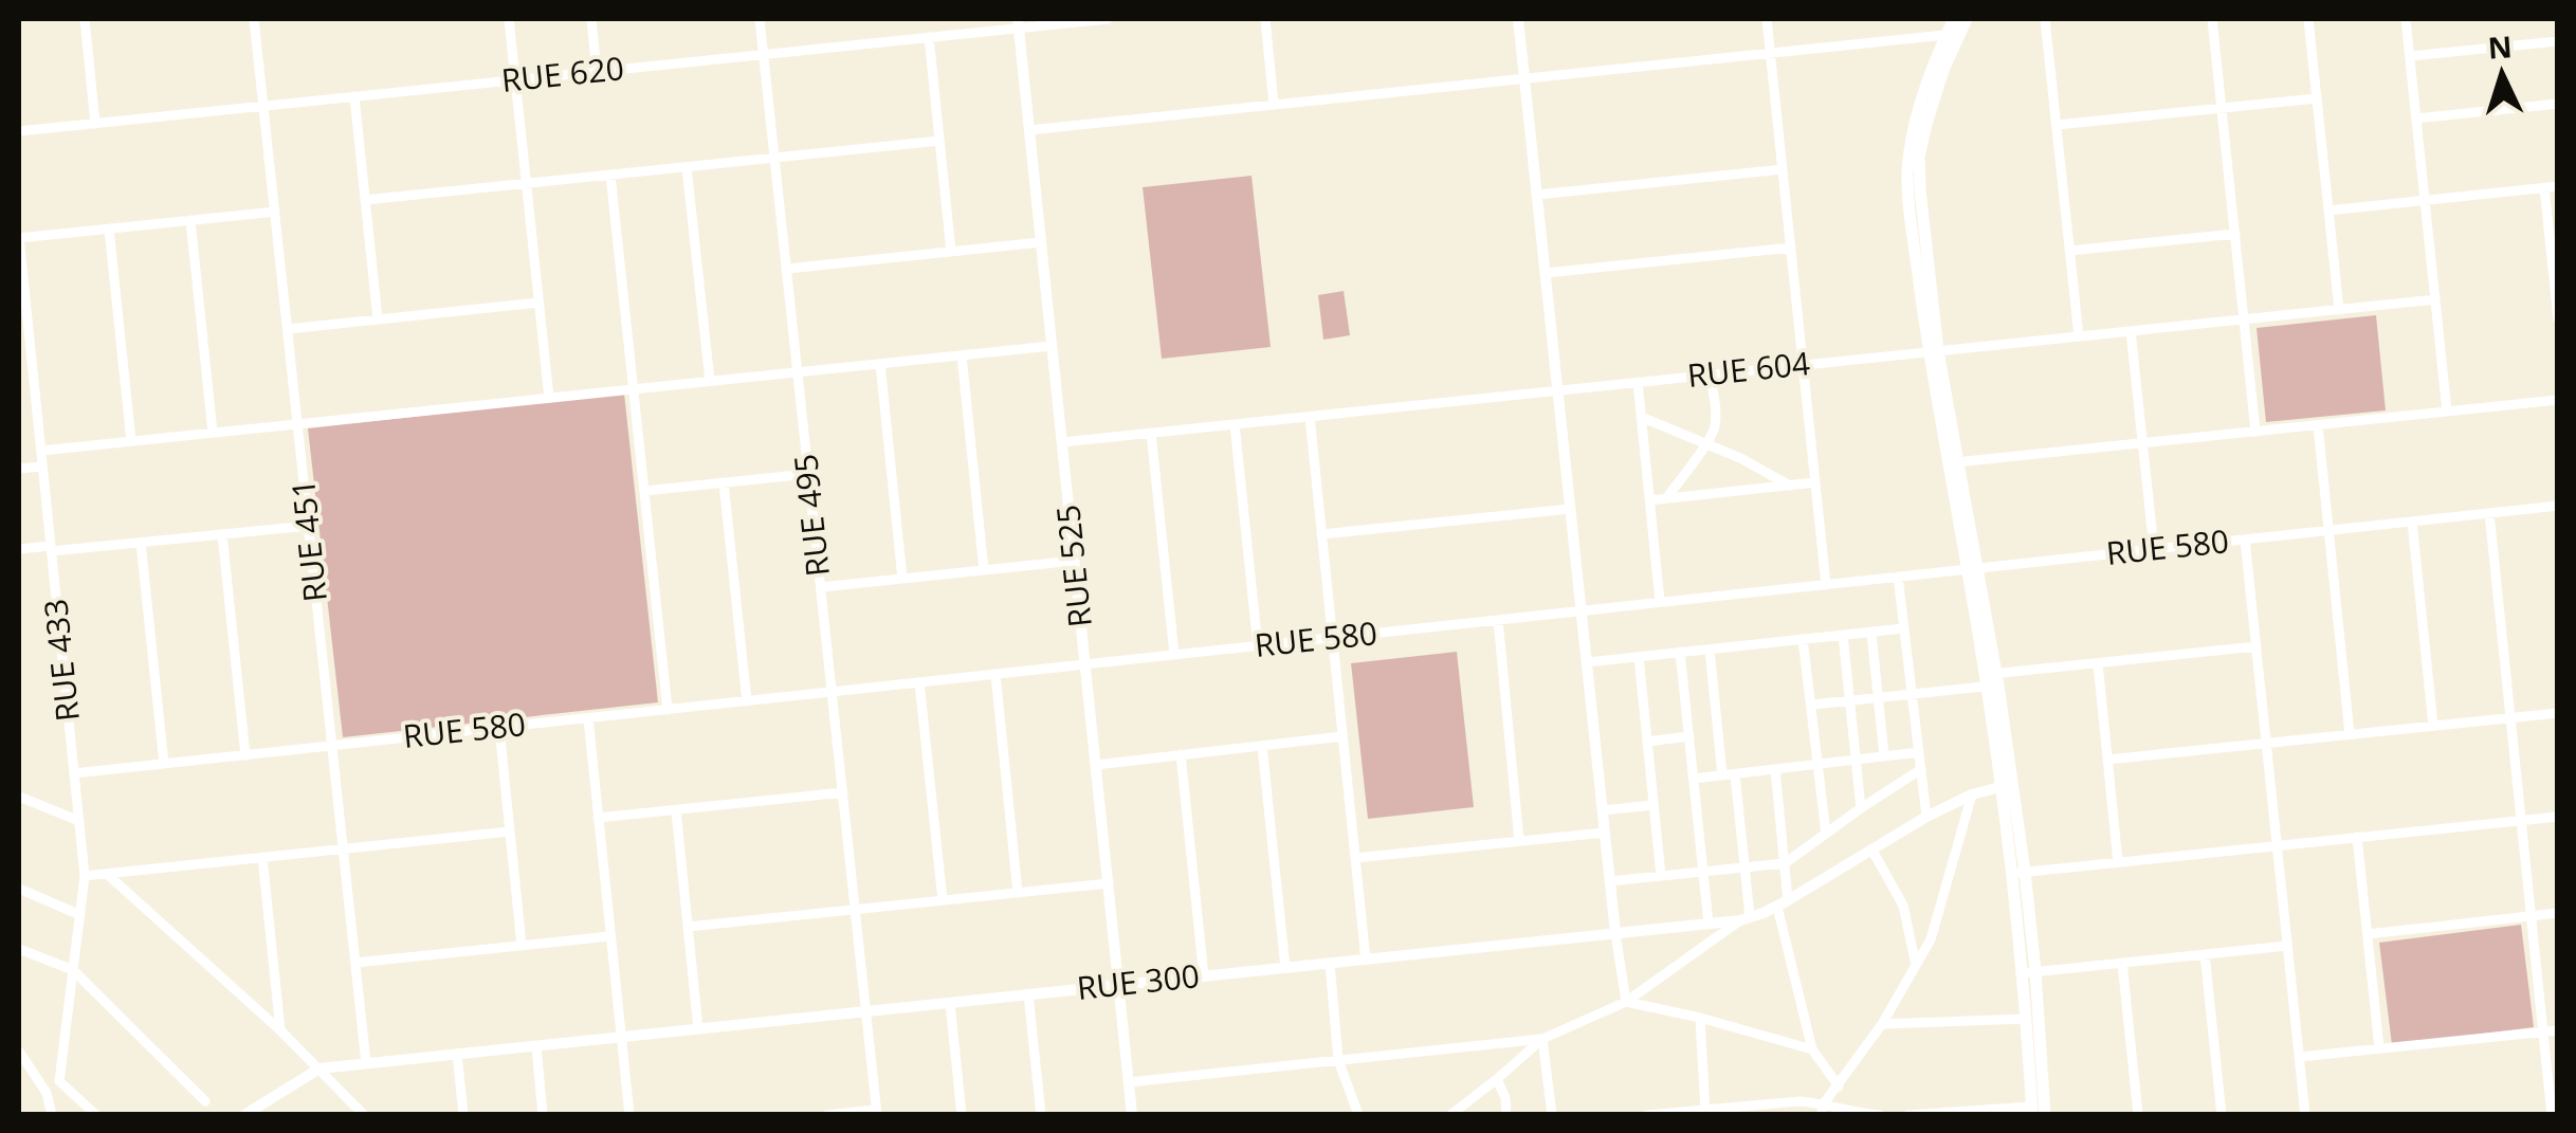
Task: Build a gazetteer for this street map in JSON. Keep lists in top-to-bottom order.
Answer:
{
  "streets": {
    "street": [
      "RUE 620",
      "RUE 604",
      "RUE 495",
      "RUE 451",
      "RUE 580",
      "RUE 525",
      "RUE 433",
      "RUE 300"
    ]
  },
  "crossings": [
    ["RUE 620", "RUE 495"],
    ["RUE 620", "RUE 451"],
    ["RUE 620", "RUE 525"],
    ["RUE 604", "RUE 525"],
    ["RUE 495", "RUE 580"],
    ["RUE 495", "RUE 300"],
    ["RUE 451", "RUE 580"],
    ["RUE 451", "RUE 300"],
    ["RUE 580", "RUE 525"],
    ["RUE 580", "RUE 433"],
    ["RUE 525", "RUE 300"]
  ],
  "north": "top"
}
